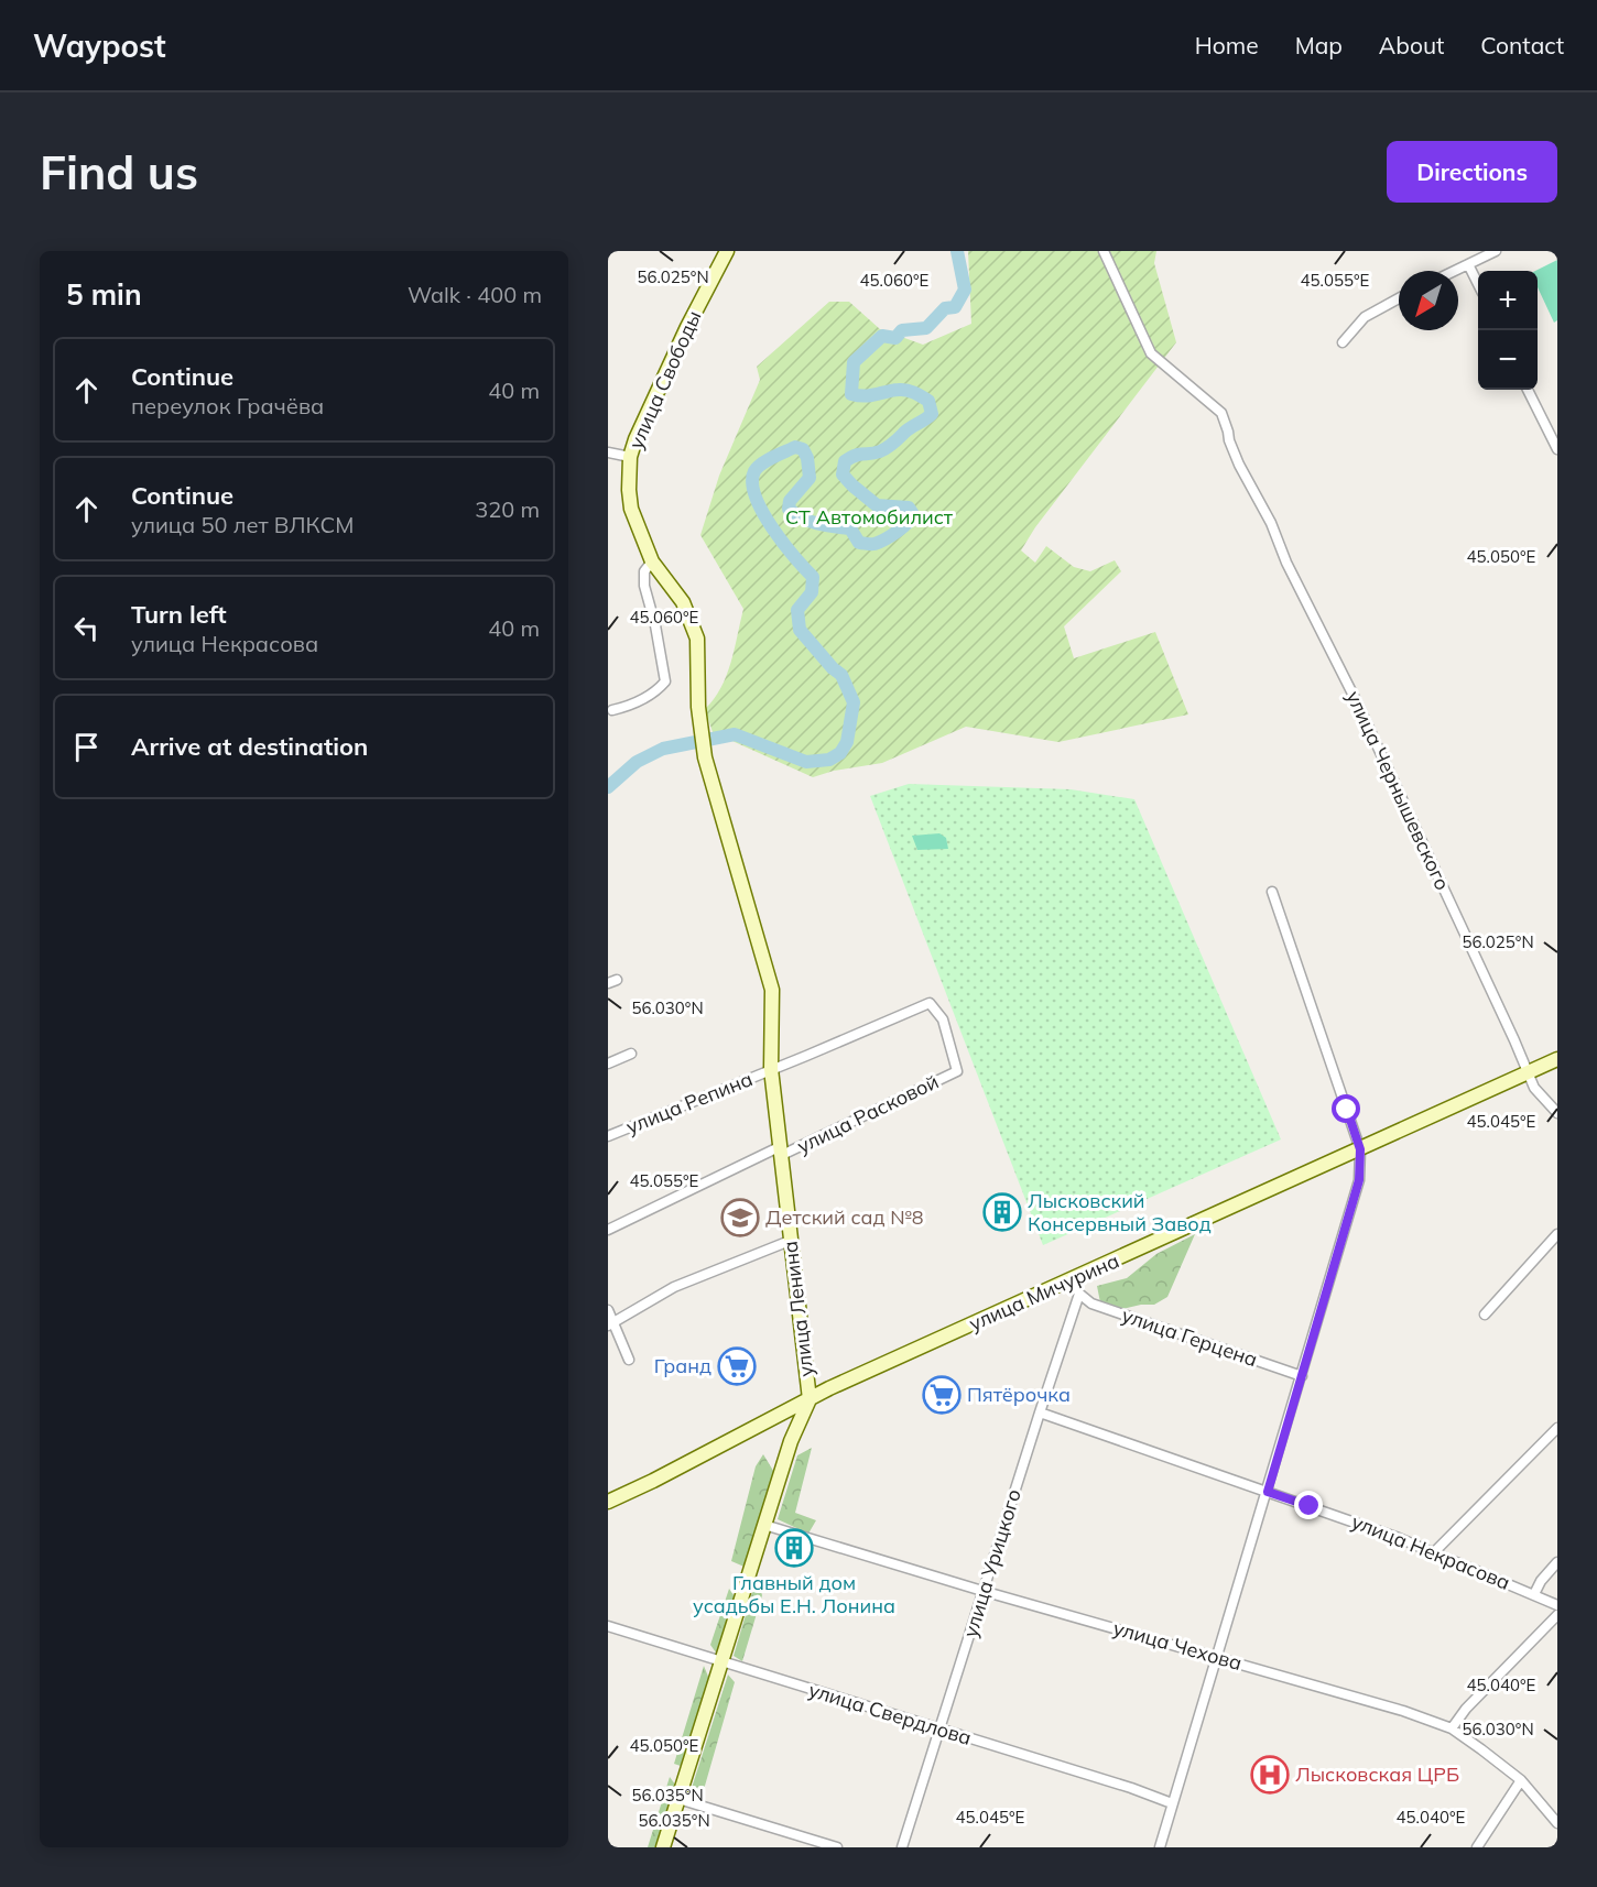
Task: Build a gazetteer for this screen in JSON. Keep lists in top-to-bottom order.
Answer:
{
  "streets": {
    "main road": ["улица Свободы", "улица Мичурина", "улица Ленина"],
    "street": [
      "улица Чернышевского",
      "улица Репина",
      "улица Расковой",
      "улица Герцена",
      "улица Некрасова",
      "улица Урицкого",
      "улица Чехова",
      "улица Свердлова"
    ]
  },
  "crossings": [
    ["улица Свободы", "улица Ленина"],
    ["улица Чернышевского", "улица Мичурина"],
    ["улица Репина", "улица Расковой"],
    ["улица Репина", "улица Ленина"],
    ["улица Расковой", "улица Ленина"],
    ["улица Мичурина", "улица Ленина"],
    ["улица Ленина", "улица Чехова"],
    ["улица Ленина", "улица Свердлова"],
    ["улица Герцена", "улица Урицкого"],
    ["улица Некрасова", "улица Урицкого"],
    ["улица Урицкого", "улица Чехова"],
    ["улица Урицкого", "улица Свердлова"]
  ],
  "parks": ["СТ Автомобилист"],
  "places": {
    "building": ["Лысковский Консервный Завод", "Главный дом усадьбы Е.Н. Лонина"],
    "school or university": ["Детский сад №8"],
    "supermarket": ["Гранд", "Пятёрочка"],
    "hospital": ["Лысковская ЦРБ"]
  },
  "north": "bottom left",
  "page": {
    "header": "Waypost",
    "nav": [
      "Home",
      "Map",
      "About",
      "Contact"
    ],
    "buttons": "Directions",
    "title": "Find us",
    "heading": ["5 min", "Walk · 400 m"],
    "map_buttons": ["+", "−"],
    "list": [
      ["Continue", "переулок Грачёва", "40 m"],
      ["Continue", "улица 50 лет ВЛКСМ", "320 m"],
      ["Turn left", "улица Некрасова", "40 m"],
      "Arrive at destination"
    ]
  },
  "coordinates": [
    "56.025°N",
    "45.060°E",
    "45.055°E",
    "45.050°E",
    "56.030°N",
    "45.045°E",
    "45.040°E",
    "56.035°N"
  ]
}
